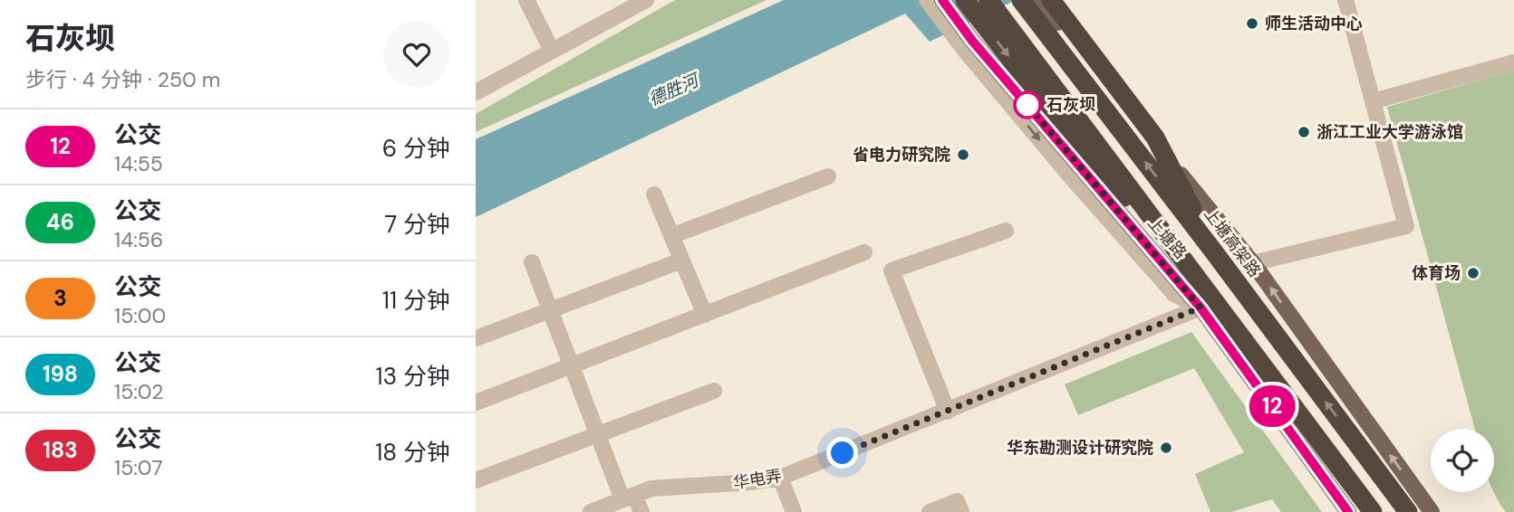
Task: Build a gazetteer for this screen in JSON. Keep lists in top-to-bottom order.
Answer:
{
  "streets": {
    "highway": ["上塘高架路"],
    "main road": ["上塘路"],
    "street": ["华电弄"]
  },
  "crossings": [
    ["上塘路", "华电弄"]
  ],
  "water": ["德胜河"],
  "places": [
    "师生活动中心",
    "石灰坝",
    "浙江工业大学游泳馆",
    "省电力研究院",
    "体育场",
    "华东勘测设计研究院"
  ],
  "lines": ["bus line 12"],
  "page": {
    "heading": ["石灰坝", "步行 · 4 分钟 · 250 m"],
    "on_map": "12",
    "list": [
      {
        "mark": "12",
        "name": "公交",
        "note": "14:55",
        "value": "6 分钟"
      },
      {
        "mark": "46",
        "name": "公交",
        "note": "14:56",
        "value": "7 分钟"
      },
      {
        "mark": "3",
        "name": "公交",
        "note": "15:00",
        "value": "11 分钟"
      },
      {
        "mark": "198",
        "name": "公交",
        "note": "15:02",
        "value": "13 分钟"
      },
      {
        "mark": "183",
        "name": "公交",
        "note": "15:07",
        "value": "18 分钟"
      }
    ]
  }
}
